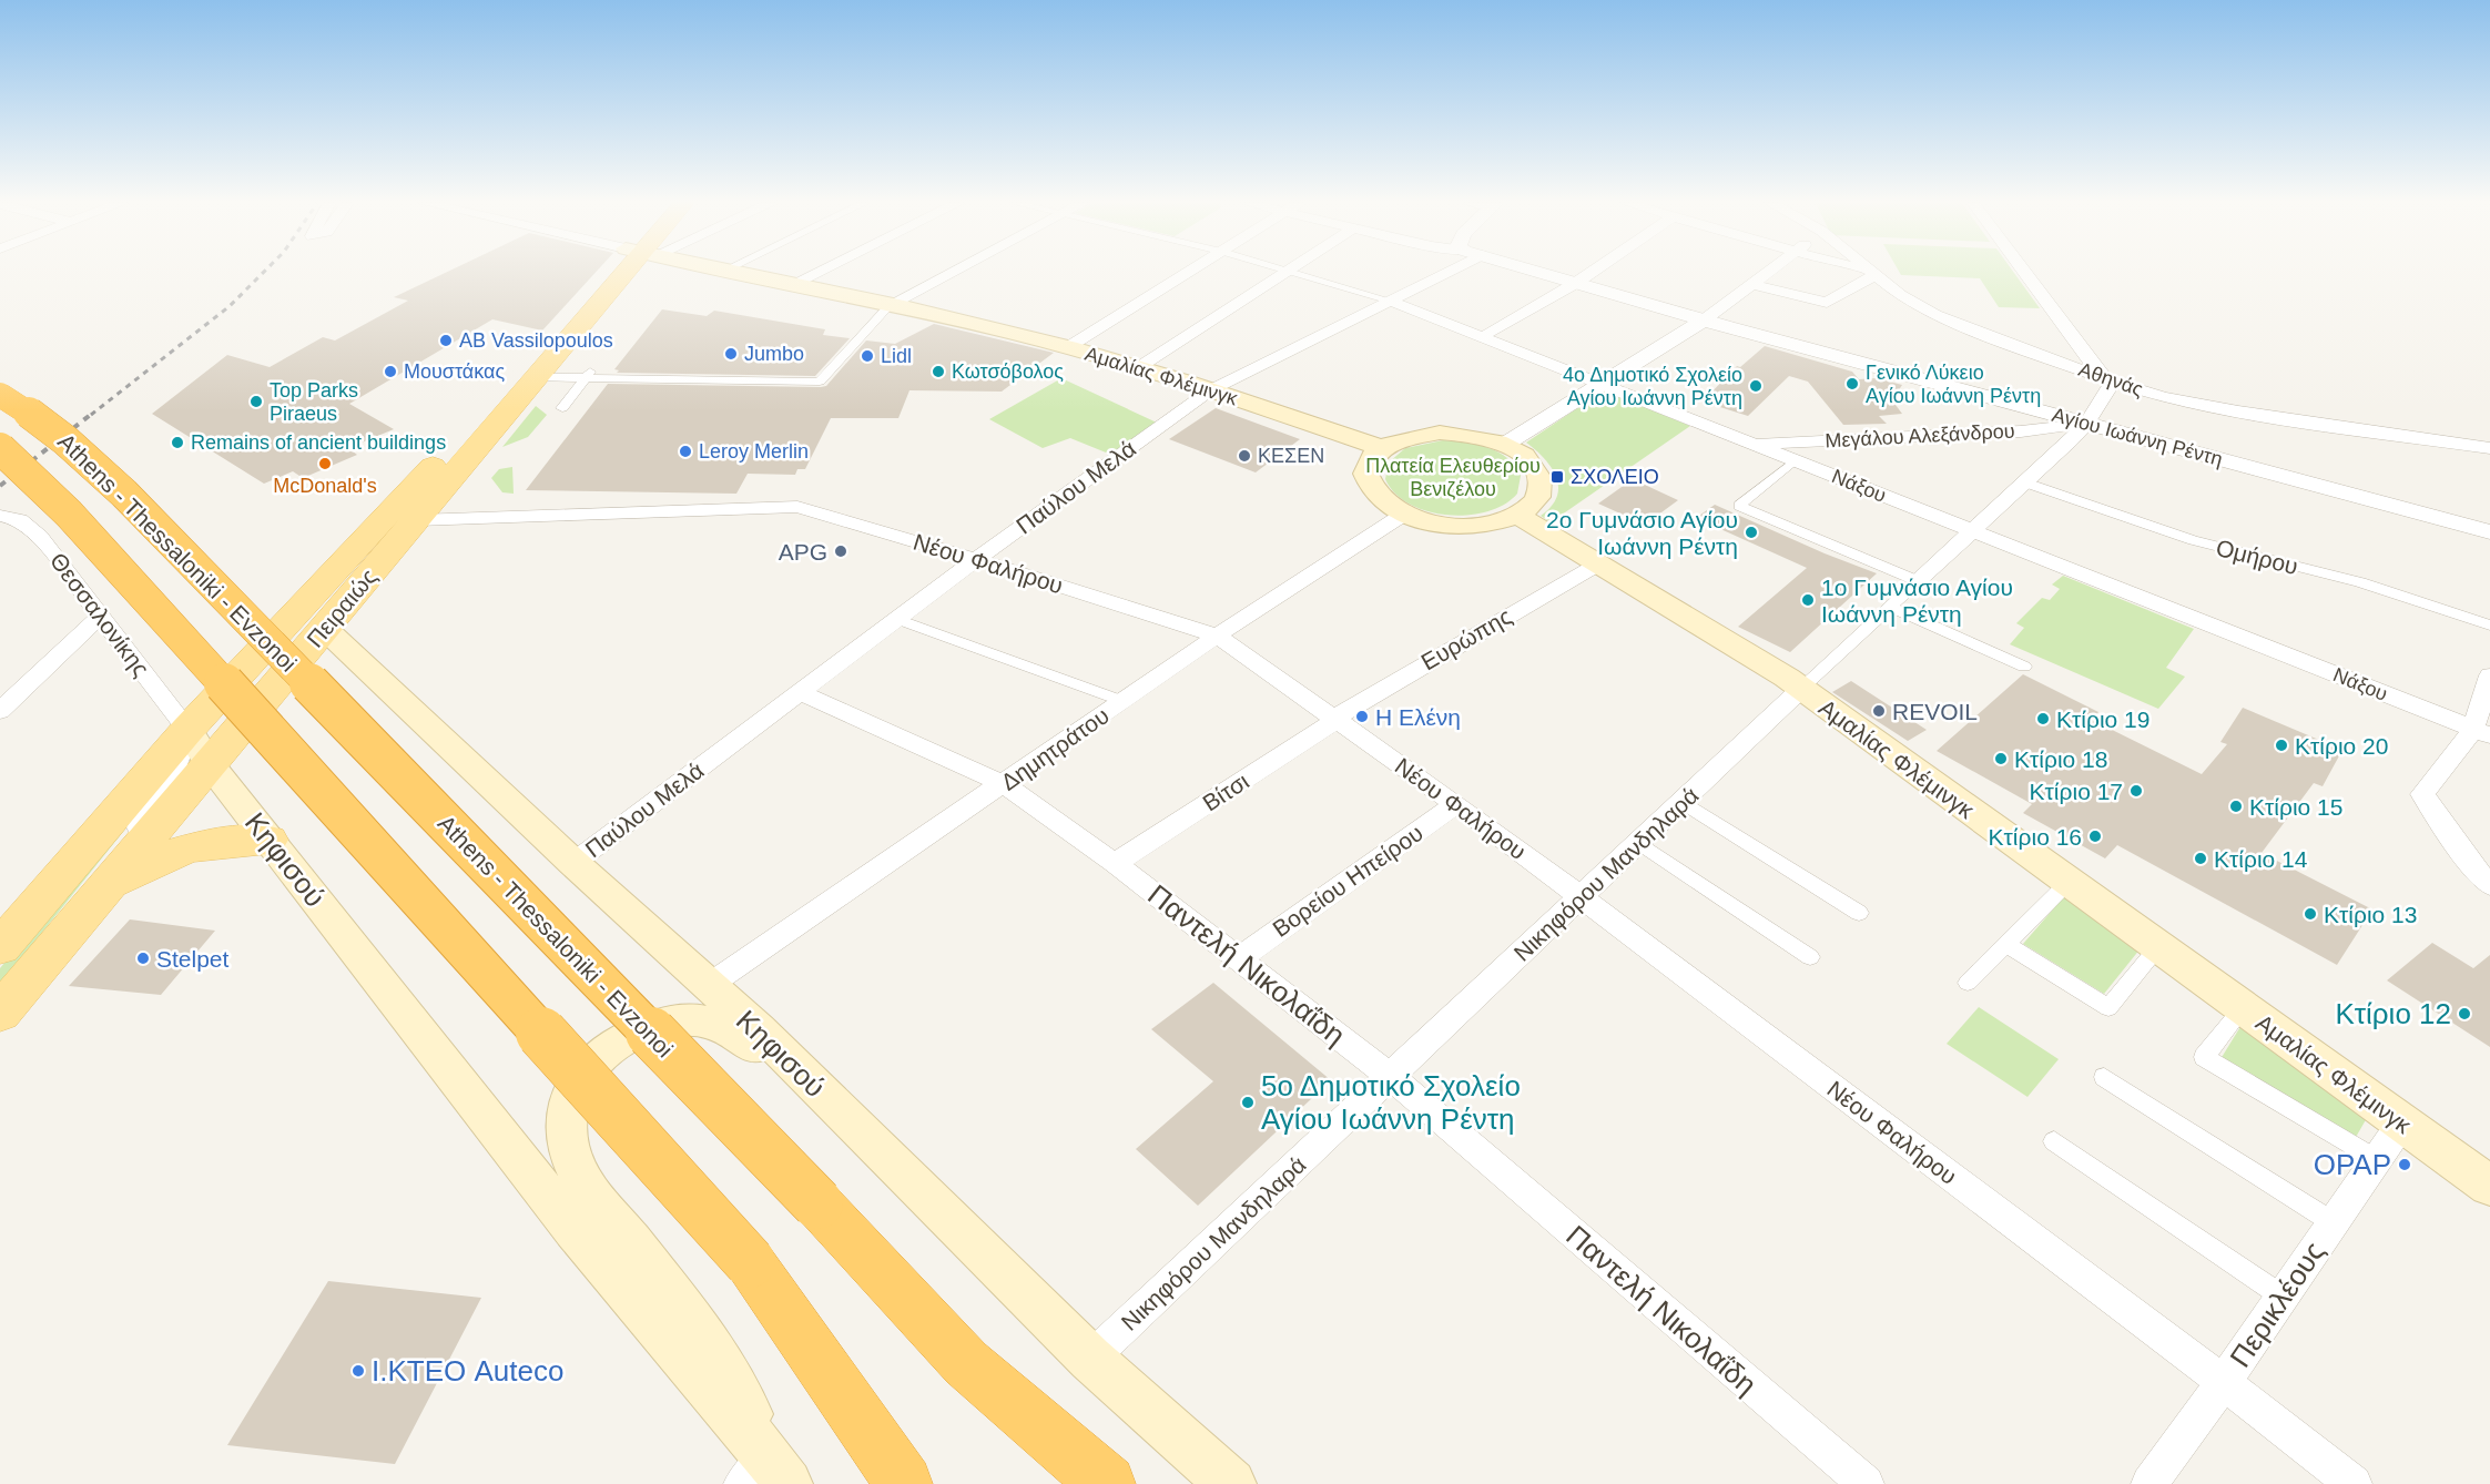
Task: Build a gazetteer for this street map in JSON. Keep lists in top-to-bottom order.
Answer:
{
  "streets": {
    "highway": ["Athens - Thessaloniki - Evzonoi"],
    "main road": ["Αμαλίας Φλέμινγκ", "Πειραιώς", "Κηφισού"],
    "street": [
      "Αθηνάς",
      "Μεγάλου Αλεξάνδρου",
      "Αγίου Ιωάννη Ρέντη",
      "Νάξου",
      "Παύλου Μελά",
      "Ομήρου",
      "Νέου Φαλήρου",
      "Θεσσαλονίκης",
      "Ευρώπης",
      "Δημητράτου",
      "Βίτσι",
      "Νικηφόρου Μανδηλαρά",
      "Βορείου Ηπείρου",
      "Παντελή Νικολαΐδη",
      "Περικλέους"
    ]
  },
  "crossings": [
    ["Αμαλίας Φλέμινγκ", "Παύλου Μελά"],
    ["Αμαλίας Φλέμινγκ", "Ευρώπης"],
    ["Αμαλίας Φλέμινγκ", "Νικηφόρου Μανδηλαρά"],
    ["Αμαλίας Φλέμινγκ", "Περικλέους"],
    ["Αθηνάς", "Νικηφόρου Μανδηλαρά"],
    ["Μεγάλου Αλεξάνδρου", "Αγίου Ιωάννη Ρέντη"],
    ["Μεγάλου Αλεξάνδρου", "Νάξου"],
    ["Μεγάλου Αλεξάνδρου", "Νικηφόρου Μανδηλαρά"],
    ["Αγίου Ιωάννη Ρέντη", "Νικηφόρου Μανδηλαρά"],
    ["Νάξου", "Παύλου Μελά"],
    ["Νάξου", "Νικηφόρου Μανδηλαρά"],
    ["Παύλου Μελά", "Νέου Φαλήρου"],
    ["Παύλου Μελά", "Κηφισού"],
    ["Παύλου Μελά", "Παντελή Νικολαΐδη"],
    ["Ομήρου", "Νικηφόρου Μανδηλαρά"],
    ["Νέου Φαλήρου", "Πειραιώς"],
    ["Νέου Φαλήρου", "Ευρώπης"],
    ["Νέου Φαλήρου", "Δημητράτου"],
    ["Νέου Φαλήρου", "Βίτσι"],
    ["Νέου Φαλήρου", "Νικηφόρου Μανδηλαρά"],
    ["Νέου Φαλήρου", "Βορείου Ηπείρου"],
    ["Νέου Φαλήρου", "Περικλέους"],
    ["Πειραιώς", "Θεσσαλονίκης"],
    ["Πειραιώς", "Κηφισού"],
    ["Θεσσαλονίκης", "Κηφισού"],
    ["Ευρώπης", "Βίτσι"],
    ["Δημητράτου", "Κηφισού"],
    ["Δημητράτου", "Παντελή Νικολαΐδη"],
    ["Βίτσι", "Παντελή Νικολαΐδη"],
    ["Κηφισού", "Νικηφόρου Μανδηλαρά"],
    ["Νικηφόρου Μανδηλαρά", "Παντελή Νικολαΐδη"],
    ["Βορείου Ηπείρου", "Παντελή Νικολαΐδη"]
  ],
  "parks": ["Πλατεία Ελευθερίου Βενιζέλου"],
  "places": {
    "other": [
      "AB Vassilopoulos",
      "Jumbo",
      "Lidl",
      "Μουστάκας",
      "Κωτσόβολος",
      "Γενικό Λύκειο Αγίου Ιωάννη Ρέντη",
      "4ο Δημοτικό Σχολείο Αγίου Ιωάννη Ρέντη",
      "Top Parks Piraeus",
      "Remains of ancient buildings",
      "Leroy Merlin",
      "ΚΕΣΕΝ",
      "McDonald's",
      "2ο Γυμνάσιο Αγίου Ιωάννη Ρέντη",
      "APG",
      "1ο Γυμνάσιο Αγίου Ιωάννη Ρέντη",
      "REVOIL",
      "Η Ελένη",
      "Κτίριο 19",
      "Κτίριο 20",
      "Κτίριο 18",
      "Κτίριο 17",
      "Κτίριο 15",
      "Κτίριο 16",
      "Κτίριο 14",
      "Κτίριο 13",
      "Stelpet",
      "Κτίριο 12",
      "5ο Δημοτικό Σχολείο Αγίου Ιωάννη Ρέντη",
      "OPAP",
      "Ι.ΚΤΕΟ Auteco"
    ],
    "transit": ["ΣΧΟΛΕΙΟ"]
  }
}
